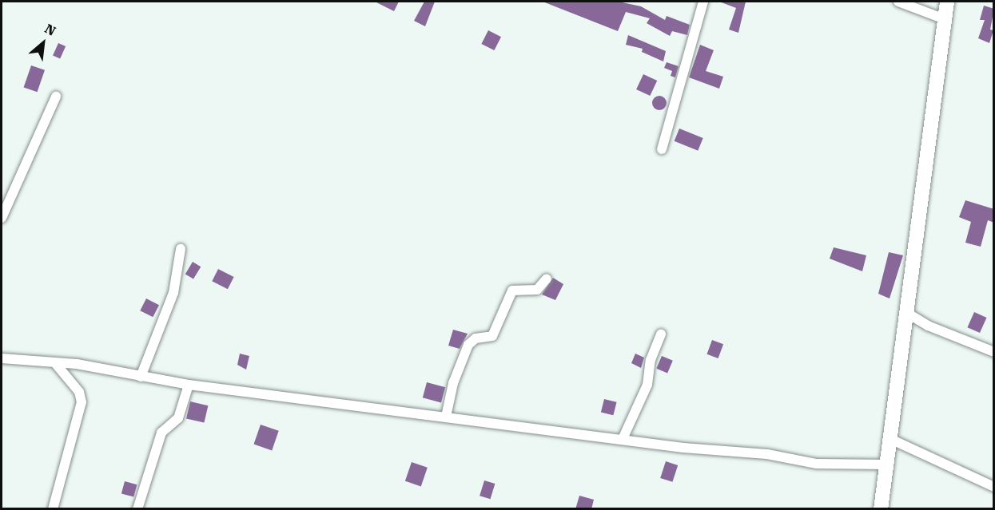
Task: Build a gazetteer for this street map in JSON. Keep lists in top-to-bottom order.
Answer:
{
  "north": "top right"
}
